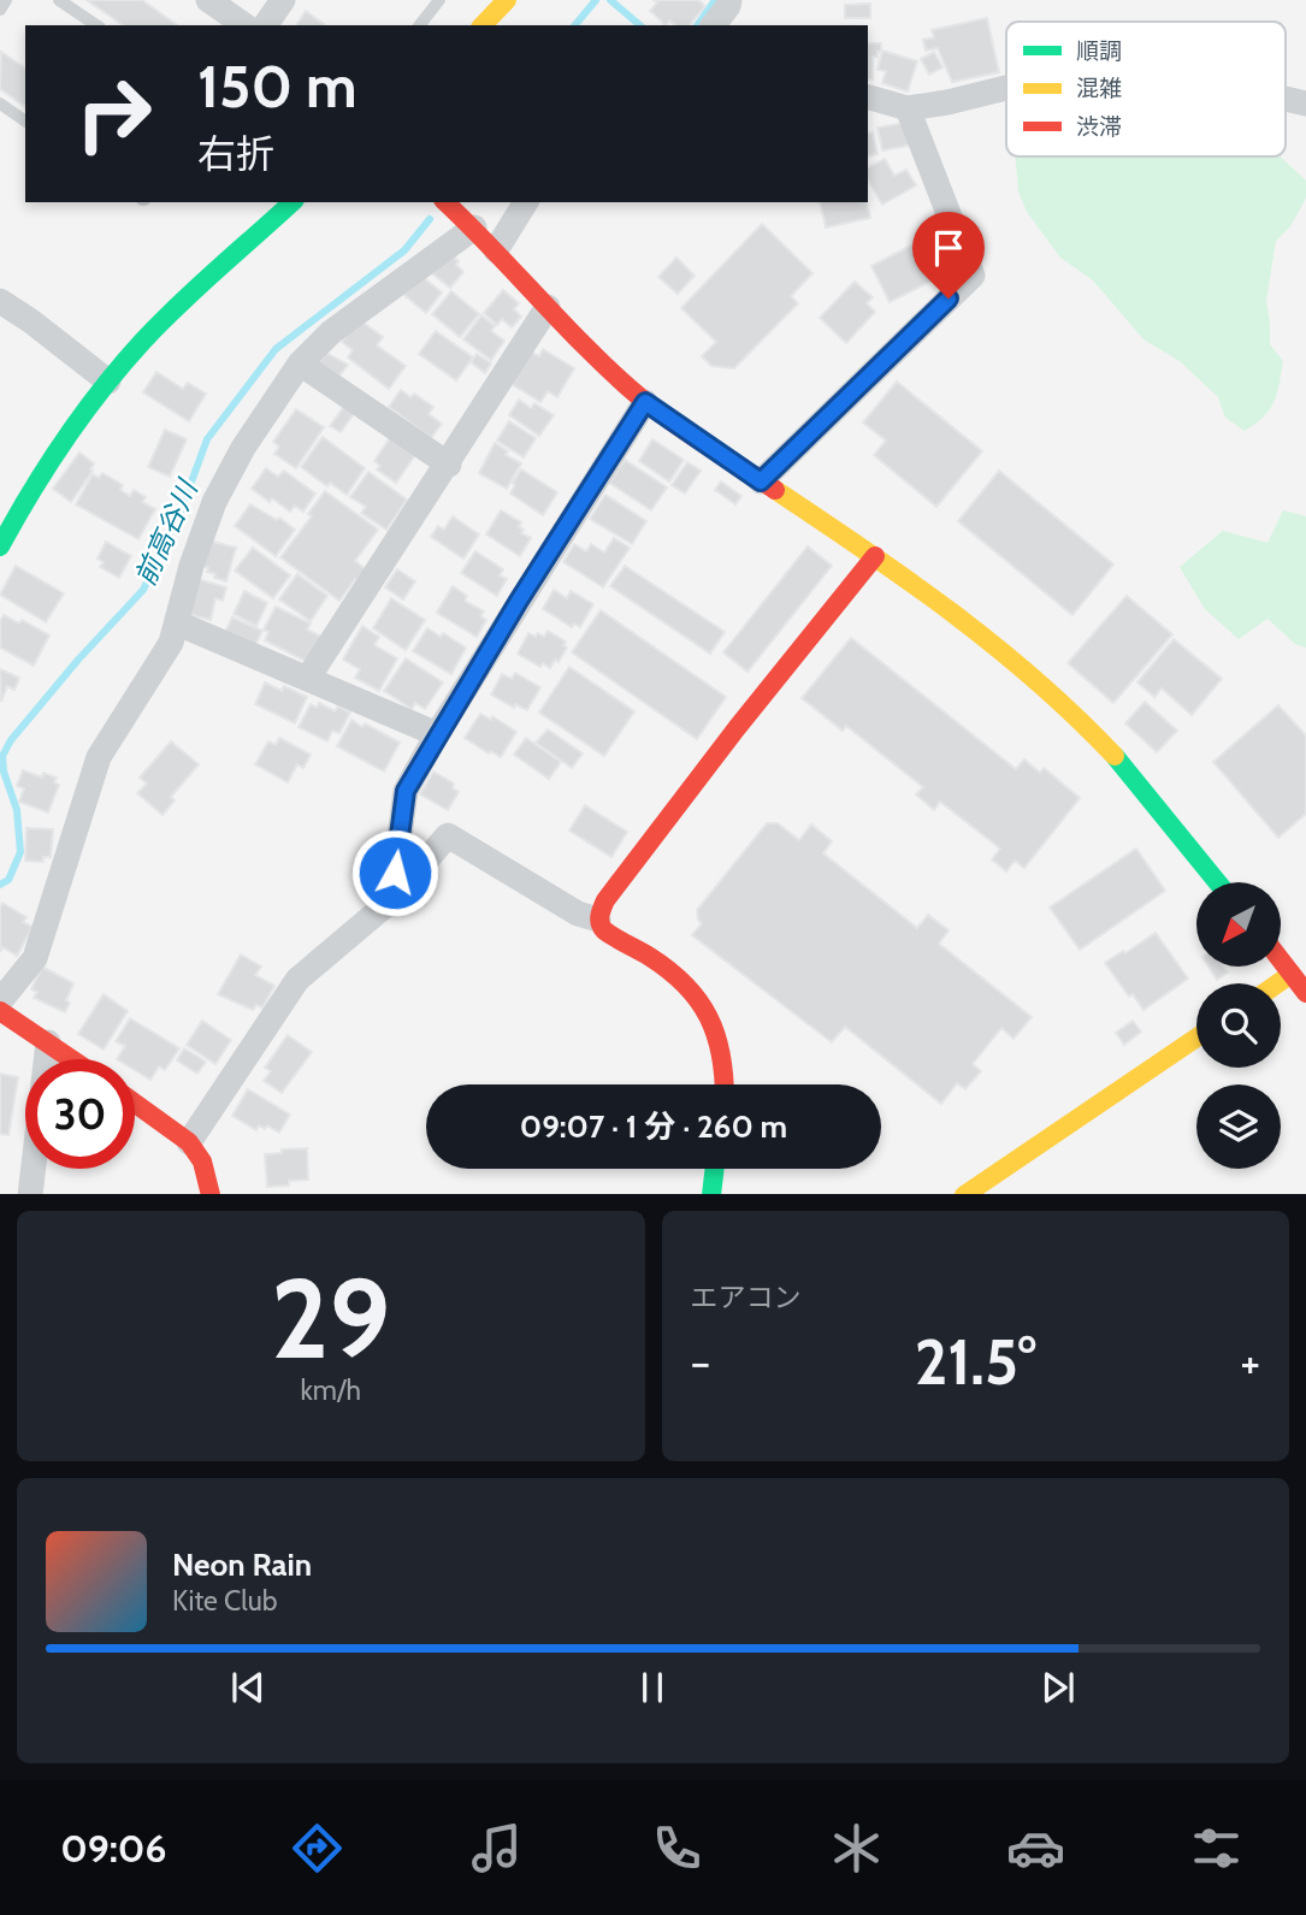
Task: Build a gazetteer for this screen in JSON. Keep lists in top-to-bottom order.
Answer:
{
  "water": ["前高谷川"],
  "legend": ["順調", "混雑", "渋滞"],
  "north": "bottom left",
  "page": {
    "turn": ["150 m", "右折"],
    "limit": "30",
    "trip": "09:07 · 1 分 · 260 m",
    "tile": [
      ["29", "km/h"],
      "エアコン"
    ],
    "heat": ["−", "21.5°", "+"],
    "song": ["Neon Rain", "Kite Club"],
    "tabs": "09:06"
  }
}
